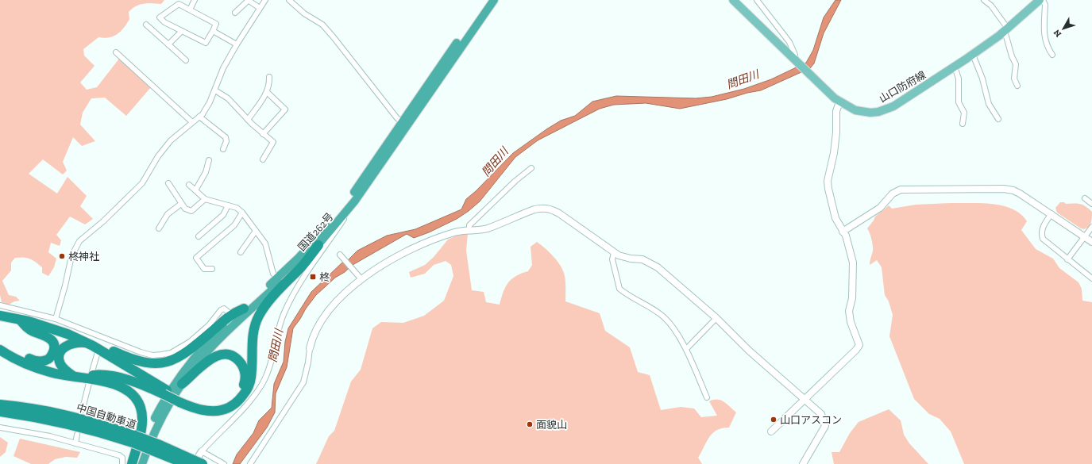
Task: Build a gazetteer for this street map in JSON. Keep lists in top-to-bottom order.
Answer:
{
  "streets": {
    "highway": ["国道262号", "中国自動車道"],
    "main road": ["山口防府線"]
  },
  "water": ["問田川"],
  "places": {
    "other": ["柊神社", "山口アスコン", "面貌山"],
    "transit": ["柊"]
  },
  "north": "bottom left"
}
